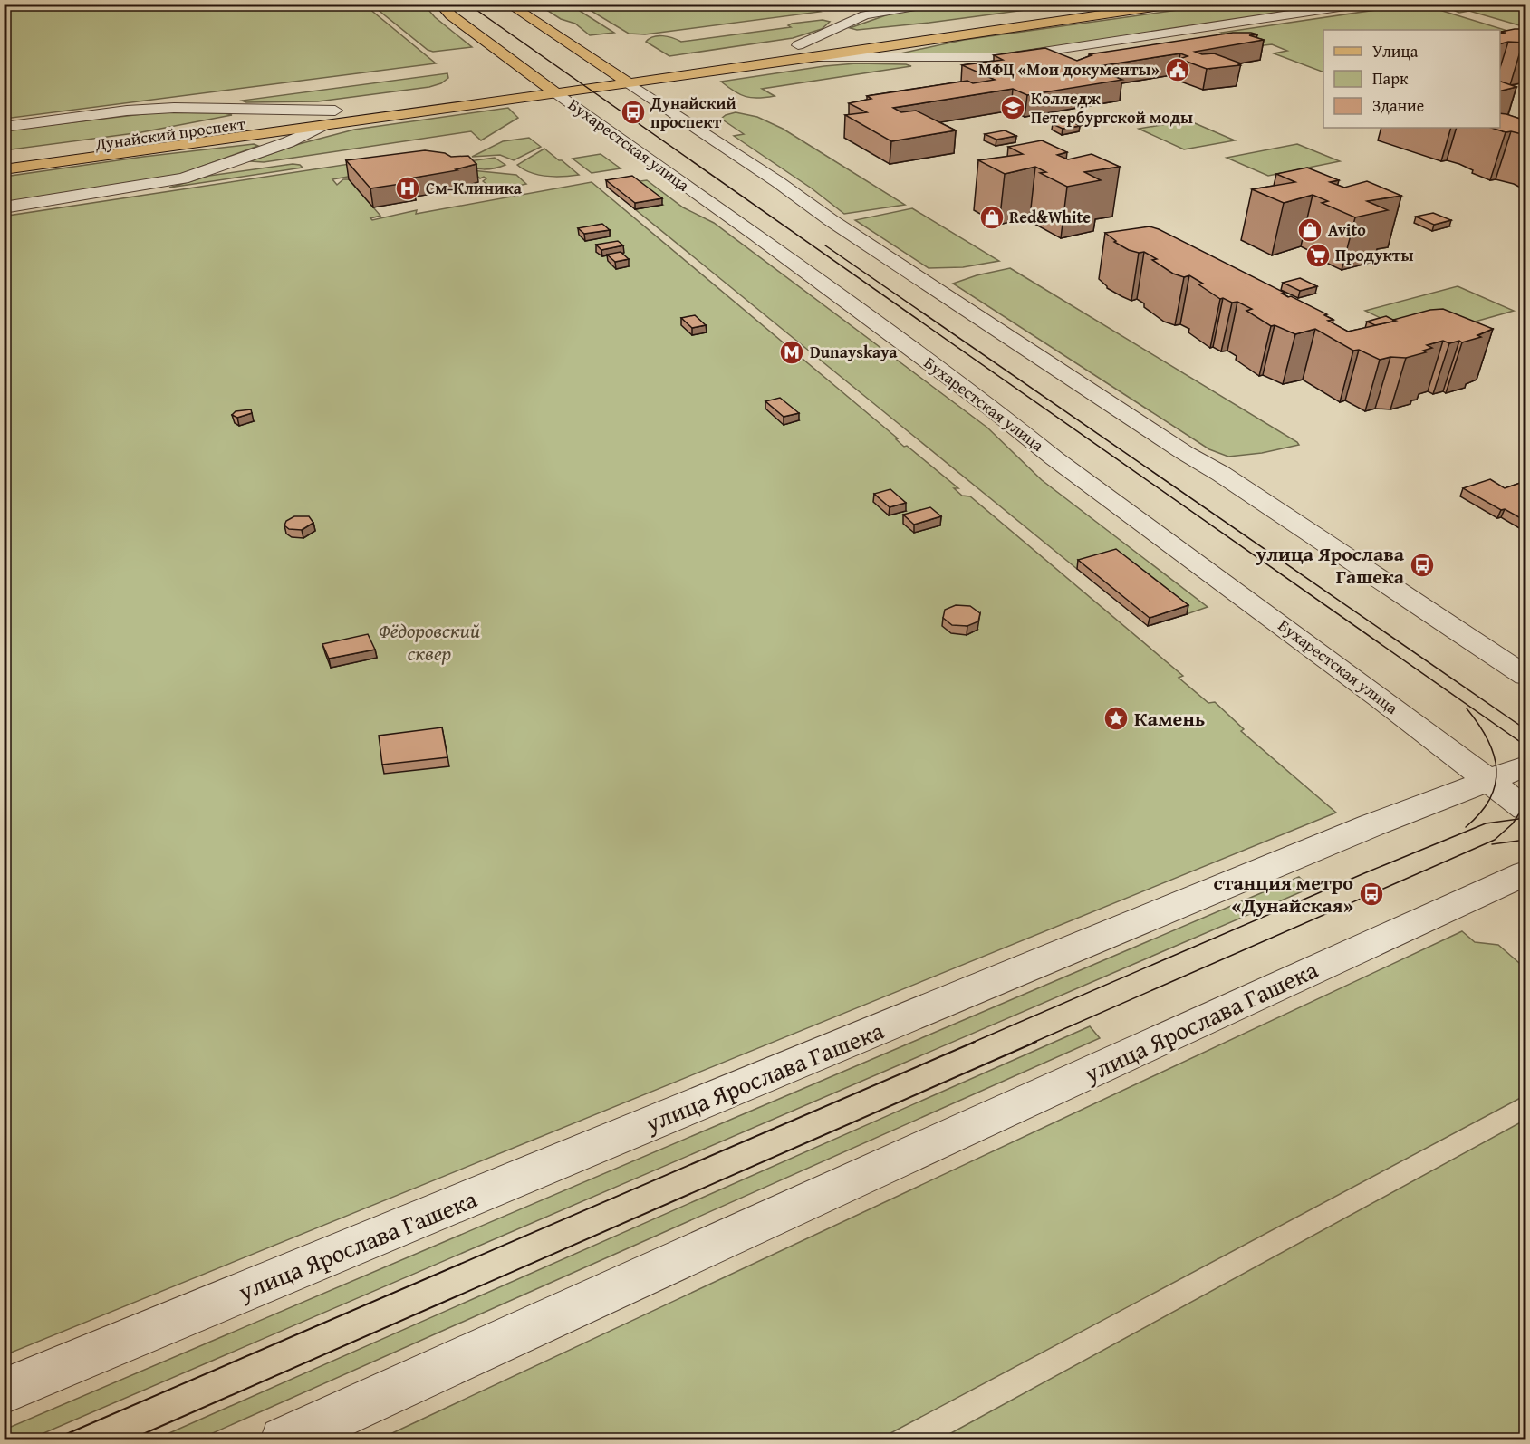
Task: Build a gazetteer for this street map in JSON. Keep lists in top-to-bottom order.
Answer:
{
  "streets": {
    "main road": ["Дунайский проспект", "Бухарестская улица"],
    "street": ["улица Ярослава Гашека"]
  },
  "crossings": [
    ["Дунайский проспект", "Бухарестская улица"],
    ["Бухарестская улица", "улица Ярослава Гашека"]
  ],
  "parks": ["Фёдоровский сквер"],
  "places": {
    "public building": ["МФЦ «Мои документы»"],
    "school or university": ["Колледж Петербургской моды"],
    "bus stop": ["Дунайский проспект", "улица Ярослава Гашека", "станция метро «Дунайская»"],
    "hospital": ["См-Клиника"],
    "shop": ["Red&White", "Avito"],
    "supermarket": ["Продукты"],
    "metro station": ["Dunayskaya"],
    "place": ["Камень"]
  },
  "legend": ["Улица", "Парк", "Здание"]
}
